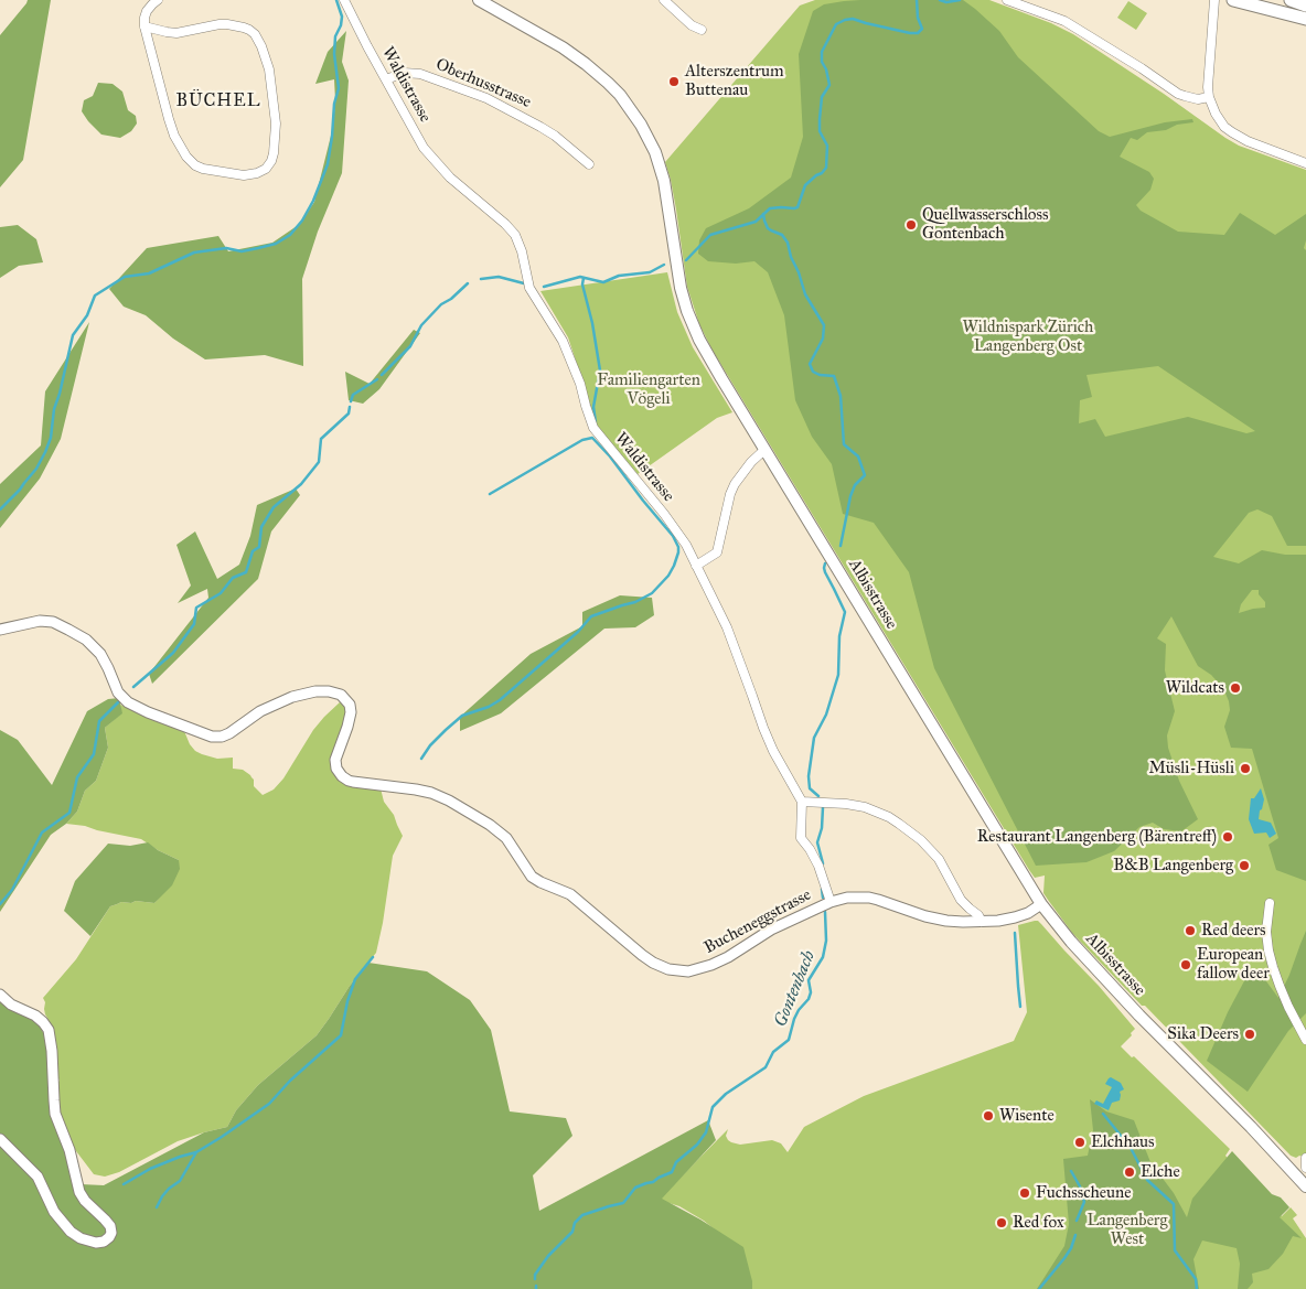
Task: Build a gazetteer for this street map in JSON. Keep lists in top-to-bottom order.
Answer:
{
  "streets": {
    "main road": ["Albisstrasse"],
    "street": ["Oberhusstrasse", "Waldistrasse", "Bucheneggstrasse"]
  },
  "crossings": [
    ["Oberhusstrasse", "Waldistrasse"],
    ["Albisstrasse", "Bucheneggstrasse"]
  ],
  "districts": ["BÜCHEL"],
  "water": ["Gontenbach"],
  "parks": ["Wildnispark Zürich Langenberg Ost", "Familiengarten Vögeli", "Langenberg West"],
  "places": [
    "Alterszentrum Buttenau",
    "Quellwasserschloss Gontenbach",
    "Wildcats",
    "Müsli-Hüsli",
    "Restaurant Langenberg (Bärentreff)",
    "B&B Langenberg",
    "Red deers",
    "European fallow deer",
    "Sika Deers",
    "Wisente",
    "Elchhaus",
    "Elche",
    "Fuchsscheune",
    "Red fox"
  ]
}
